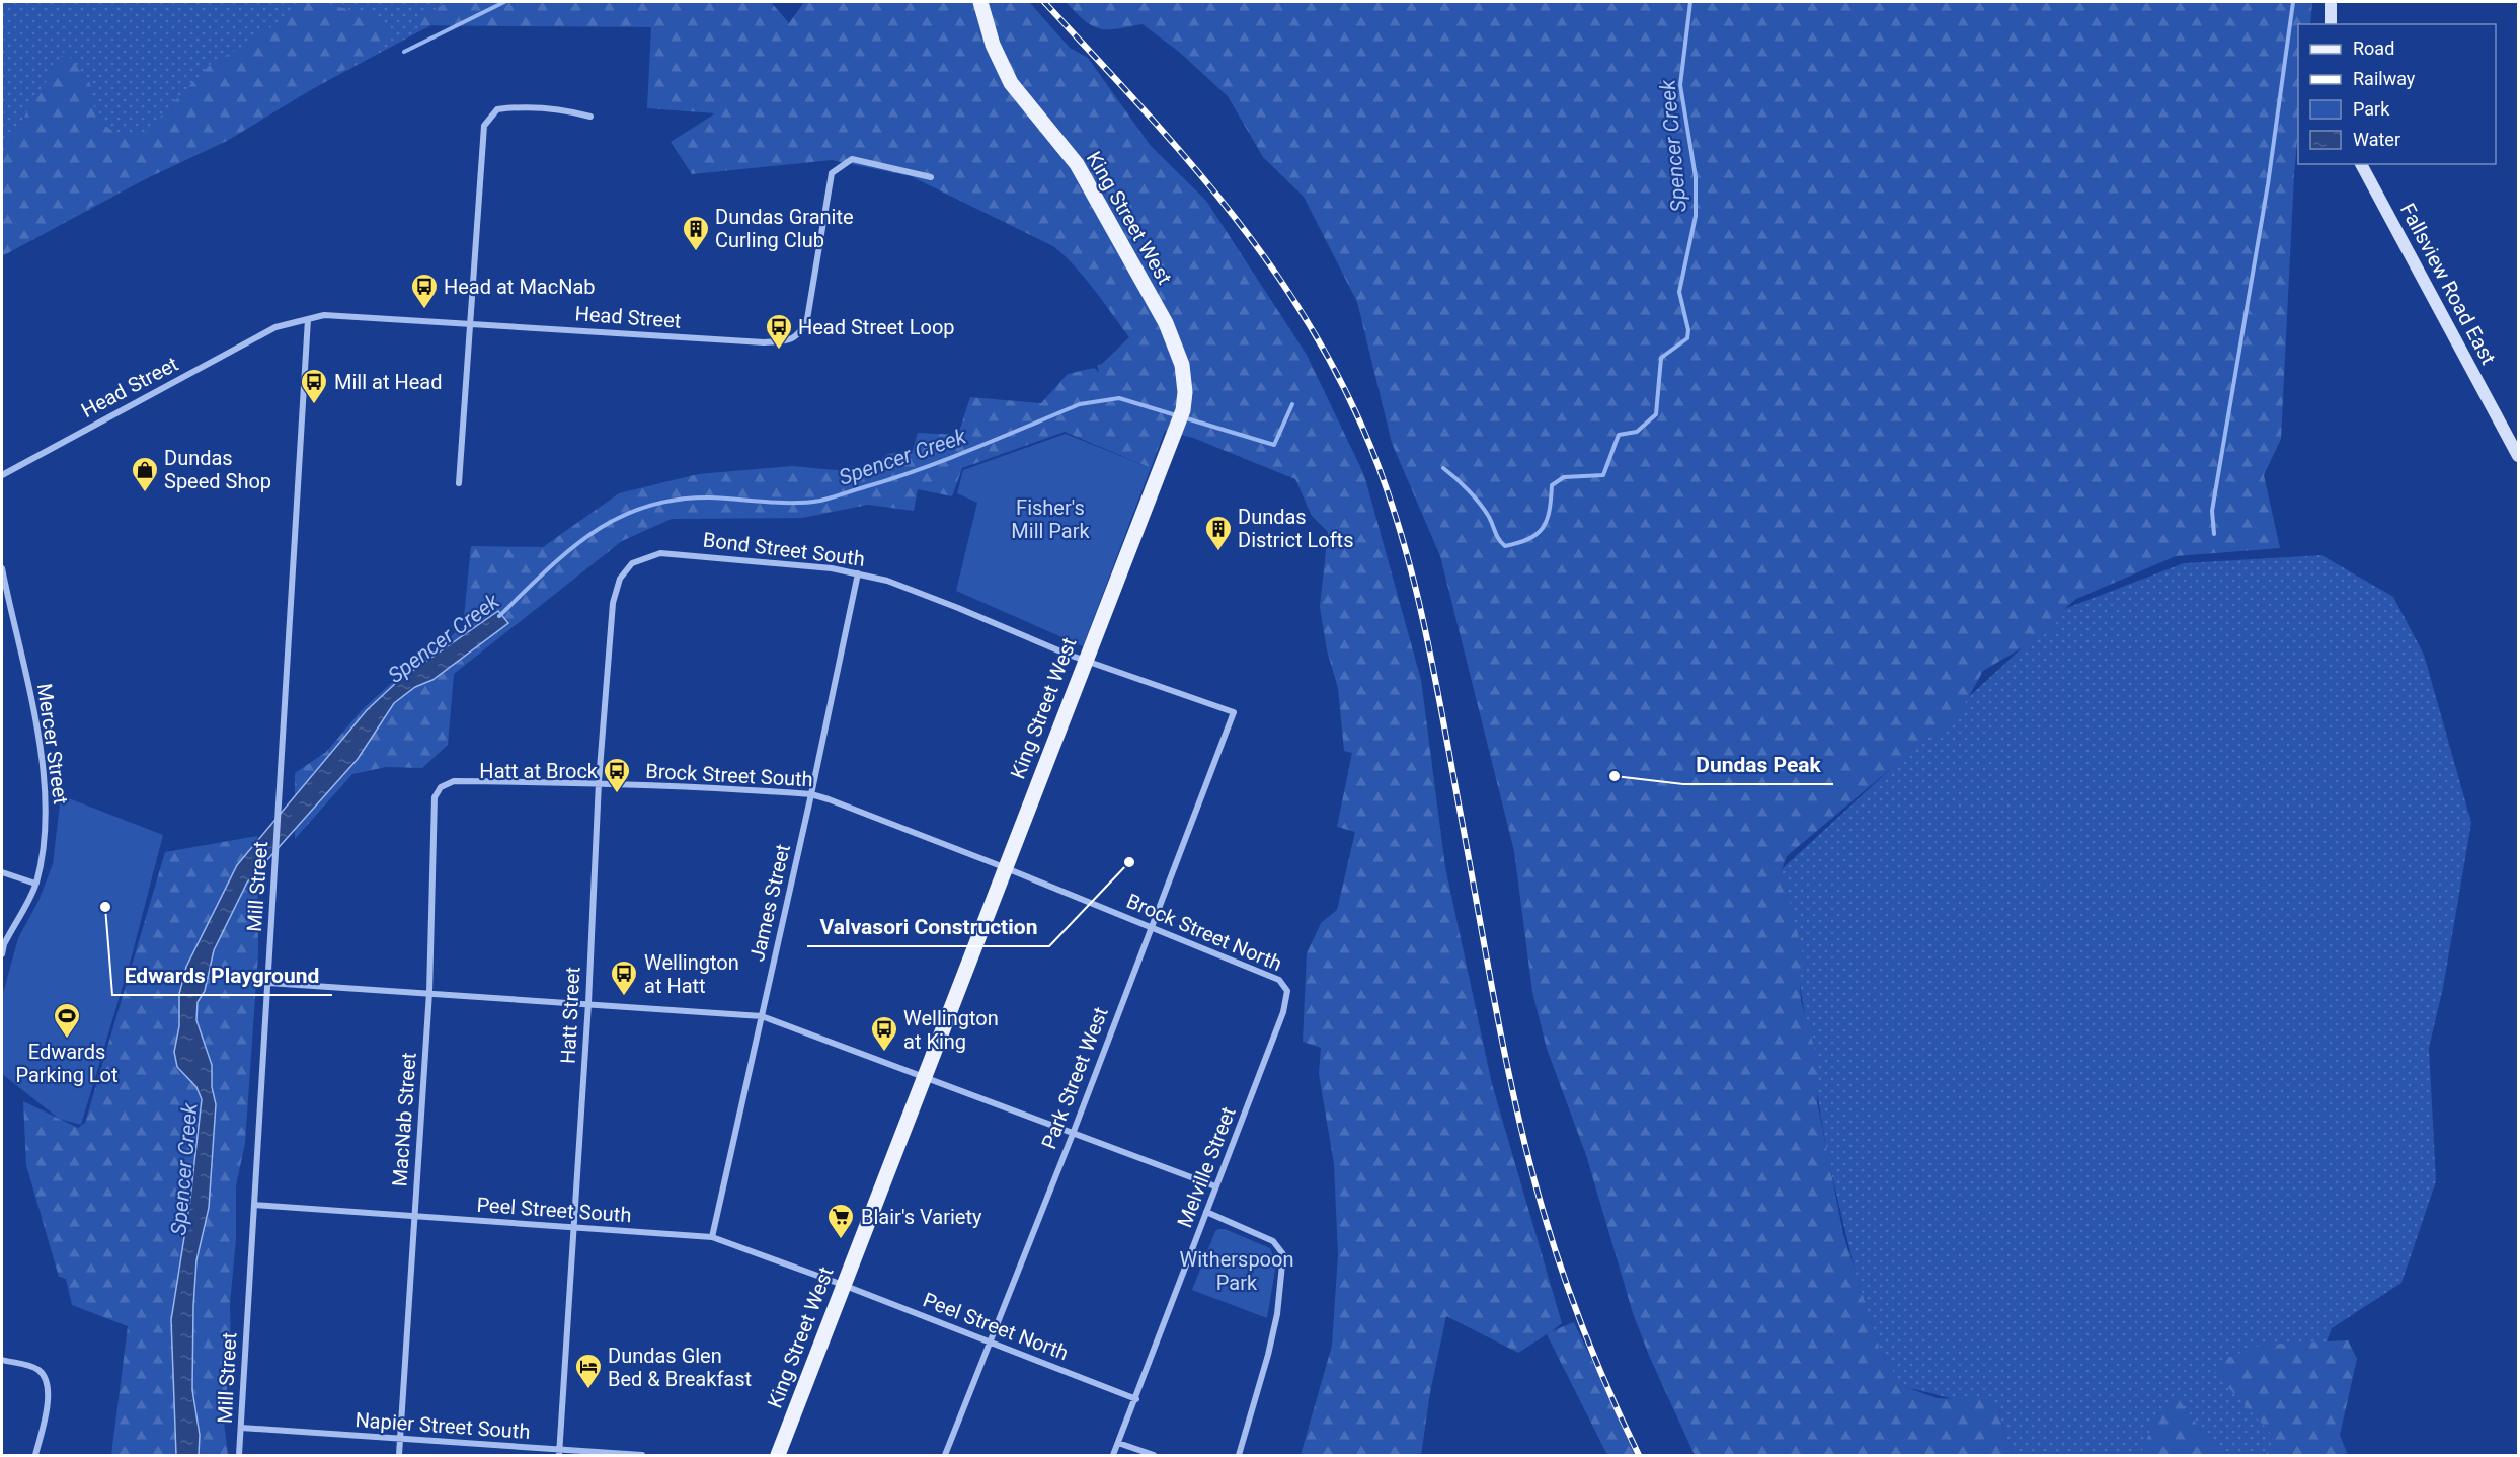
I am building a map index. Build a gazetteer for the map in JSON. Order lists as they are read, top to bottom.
{
  "streets": {
    "main road": ["King Street West"],
    "street": [
      "Fallsview Road East",
      "Head Street",
      "Bond Street South",
      "Mercer Street",
      "Brock Street South",
      "Mill Street",
      "James Street",
      "Brock Street North",
      "Hatt Street",
      "Park Street West",
      "MacNab Street",
      "Melville Street",
      "Peel Street South",
      "Peel Street North",
      "Napier Street South"
    ]
  },
  "crossings": [
    ["King Street West", "Bond Street South"],
    ["King Street West", "Brock Street South"],
    ["King Street West", "Brock Street North"],
    ["King Street West", "Peel Street South"],
    ["King Street West", "Peel Street North"],
    ["Head Street", "Mill Street"],
    ["Bond Street South", "James Street"],
    ["Bond Street South", "Hatt Street"],
    ["Bond Street South", "Park Street West"],
    ["Brock Street South", "James Street"],
    ["Brock Street South", "Brock Street North"],
    ["Brock Street South", "Hatt Street"],
    ["Brock Street South", "MacNab Street"],
    ["Mill Street", "Peel Street South"],
    ["Mill Street", "Napier Street South"],
    ["James Street", "Peel Street South"],
    ["Brock Street North", "Park Street West"],
    ["Brock Street North", "Melville Street"],
    ["Hatt Street", "Peel Street South"],
    ["Hatt Street", "Napier Street South"],
    ["Park Street West", "Peel Street North"],
    ["MacNab Street", "Peel Street South"],
    ["MacNab Street", "Napier Street South"],
    ["Melville Street", "Peel Street North"],
    ["Peel Street South", "Peel Street North"]
  ],
  "water": ["Spencer Creek"],
  "parks": ["Fisher's Mill Park", "Witherspoon Park"],
  "places": {
    "building": ["Dundas Granite Curling Club", "Dundas District Lofts"],
    "bus stop": [
      "Head at MacNab",
      "Head Street Loop",
      "Mill at Head",
      "Hatt at Brock",
      "Wellington at Hatt",
      "Wellington at King"
    ],
    "shop": ["Dundas Speed Shop"],
    "other": ["Dundas Peak", "Valvasori Construction", "Edwards Playground"],
    "sports": ["Edwards Parking Lot"],
    "supermarket": ["Blair's Variety"],
    "hotel": ["Dundas Glen Bed & Breakfast"]
  },
  "legend": [
    "Road",
    "Railway",
    "Park",
    "Water"
  ]
}
